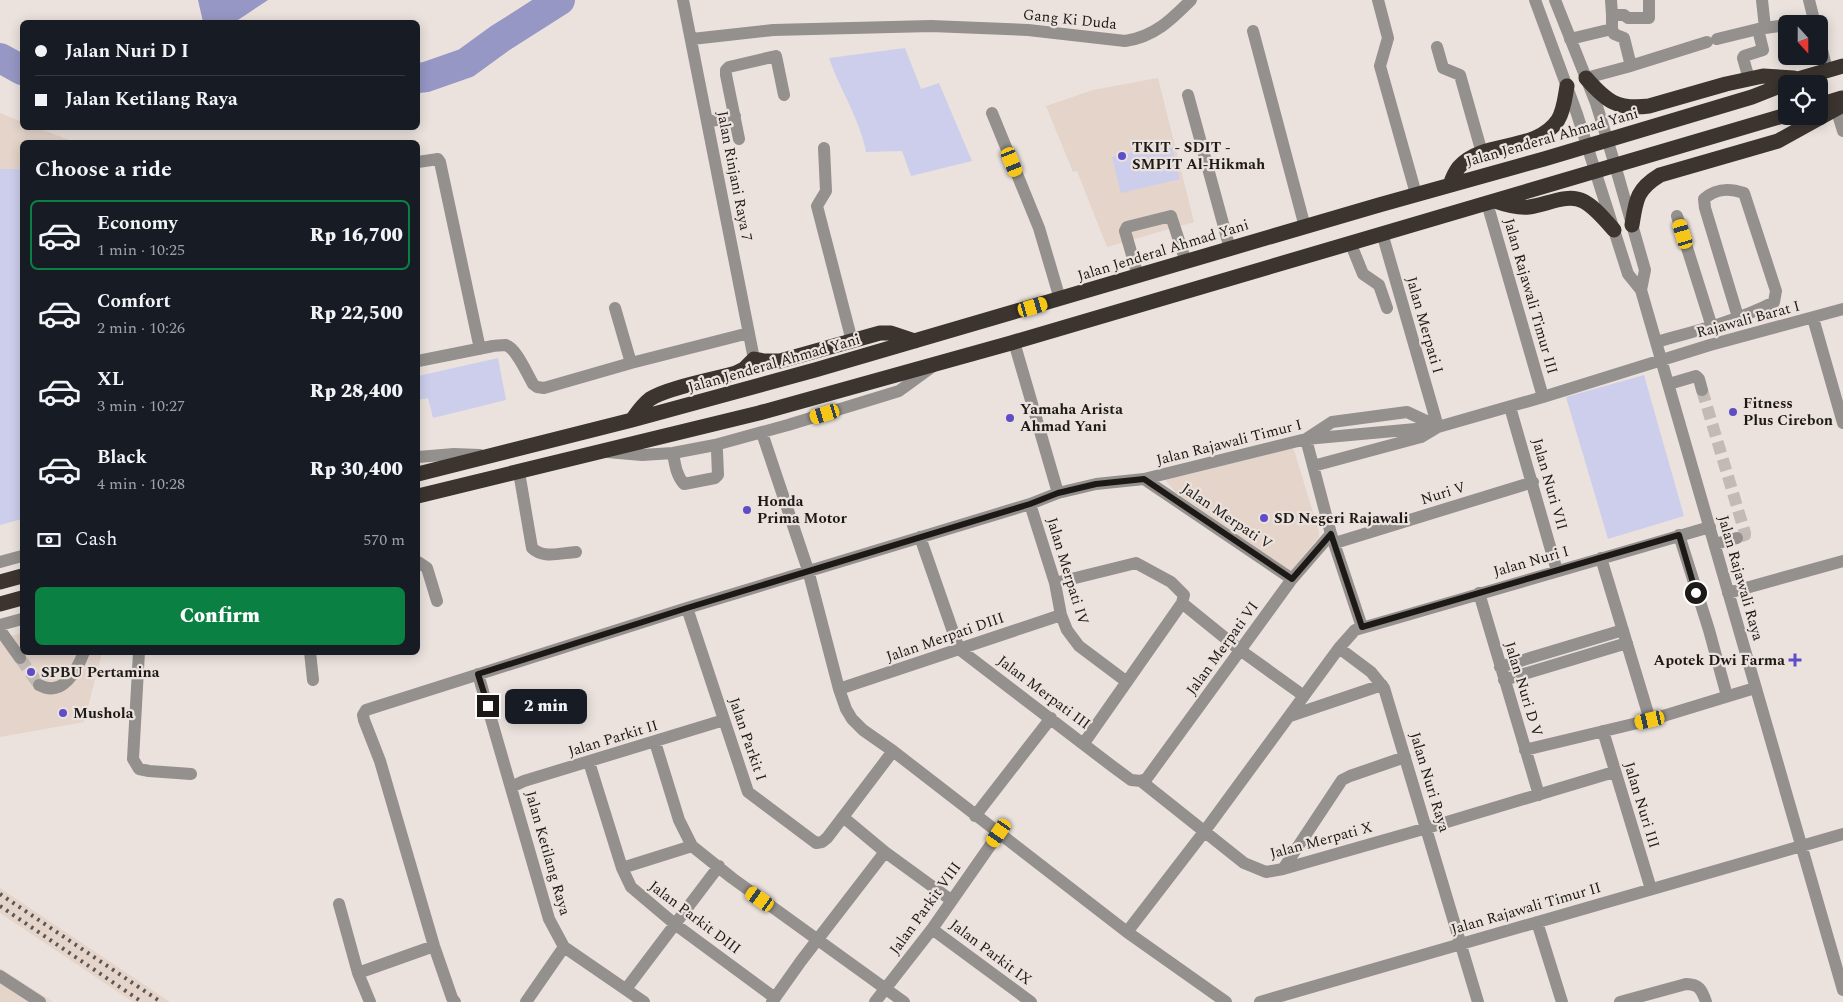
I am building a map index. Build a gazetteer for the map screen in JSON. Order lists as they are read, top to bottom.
{
  "streets": {
    "highway": ["Jalan Jenderal Ahmad Yani"],
    "street": [
      "Gang Ki Duda",
      "Jalan Rinjani Raya 7",
      "Jalan Rajawali Timur III",
      "Rajawali Barat I",
      "Jalan Merpati I",
      "Jalan Rajawali Timur I",
      "Jalan Nuri VII",
      "Nuri V",
      "Jalan Merpati V",
      "Jalan Nuri I",
      "Jalan Merpati IV",
      "Jalan Rajawali Raya",
      "Jalan Merpati DIII",
      "Jalan Merpati VI",
      "Jalan Nuri D V",
      "Jalan Merpati III",
      "Jalan Parkit II",
      "Jalan Parkit I",
      "Jalan Nuri Raya",
      "Jalan Nuri III",
      "Jalan Merpati X",
      "Jalan Ketilang Raya",
      "Jalan Parkit VIII",
      "Jalan Rajawali Timur II",
      "Jalan Parkit DIII",
      "Jalan Parkit IX"
    ]
  },
  "crossings": [
    ["Gang Ki Duda", "Jalan Rinjani Raya 7"],
    ["Jalan Jenderal Ahmad Yani", "Jalan Rajawali Raya"],
    ["Jalan Rajawali Timur III", "Jalan Rajawali Timur I"],
    ["Rajawali Barat I", "Jalan Rajawali Timur I"],
    ["Rajawali Barat I", "Jalan Rajawali Raya"],
    ["Jalan Merpati I", "Jalan Rajawali Timur I"],
    ["Jalan Rajawali Timur I", "Jalan Nuri VII"],
    ["Jalan Rajawali Timur I", "Jalan Merpati V"],
    ["Jalan Rajawali Timur I", "Jalan Merpati IV"],
    ["Jalan Rajawali Timur I", "Jalan Rajawali Raya"],
    ["Jalan Rajawali Timur I", "Jalan Parkit I"],
    ["Jalan Rajawali Timur I", "Jalan Ketilang Raya"],
    ["Jalan Nuri VII", "Nuri V"],
    ["Jalan Nuri VII", "Jalan Nuri I"],
    ["Nuri V", "Jalan Merpati VI"],
    ["Jalan Merpati V", "Jalan Merpati VI"],
    ["Jalan Nuri I", "Jalan Rajawali Raya"],
    ["Jalan Nuri I", "Jalan Nuri D V"],
    ["Jalan Merpati IV", "Jalan Merpati DIII"],
    ["Jalan Rajawali Raya", "Jalan Rajawali Timur II"],
    ["Jalan Merpati DIII", "Jalan Merpati III"],
    ["Jalan Merpati VI", "Jalan Merpati III"],
    ["Jalan Nuri D V", "Jalan Merpati X"],
    ["Jalan Merpati III", "Jalan Merpati X"],
    ["Jalan Parkit II", "Jalan Parkit I"],
    ["Jalan Parkit II", "Jalan Ketilang Raya"],
    ["Jalan Parkit II", "Jalan Parkit DIII"],
    ["Jalan Nuri Raya", "Jalan Merpati X"],
    ["Jalan Nuri Raya", "Jalan Rajawali Timur II"],
    ["Jalan Nuri III", "Jalan Merpati X"],
    ["Jalan Nuri III", "Jalan Rajawali Timur II"],
    ["Jalan Parkit VIII", "Jalan Parkit IX"]
  ],
  "places": {
    "other": [
      "TKIT - SDIT - SMPIT Al-Hikmah",
      "Fitness Plus Cirebon",
      "Yamaha Arista Ahmad Yani",
      "Honda Prima Motor",
      "SD Negeri Rajawali",
      "SPBU Pertamina",
      "Mushola"
    ],
    "health": ["Apotek Dwi Farma"]
  },
  "north": "bottom",
  "page": {
    "banner": ["Jalan Nuri D I", "Jalan Ketilang Raya"],
    "heading": "Choose a ride",
    "list": [
      {
        "name": "Economy",
        "note": "1 min · 10:25",
        "value": "Rp 16,700"
      },
      {
        "name": "Comfort",
        "note": "2 min · 10:26",
        "value": "Rp 22,500"
      },
      {
        "name": "XL",
        "note": "3 min · 10:27",
        "value": "Rp 28,400"
      },
      {
        "name": "Black",
        "note": "4 min · 10:28",
        "value": "Rp 30,400"
      }
    ],
    "pay": ["Cash", "570 m"],
    "buttons": "Confirm",
    "bubble": "2 min"
  }
}
